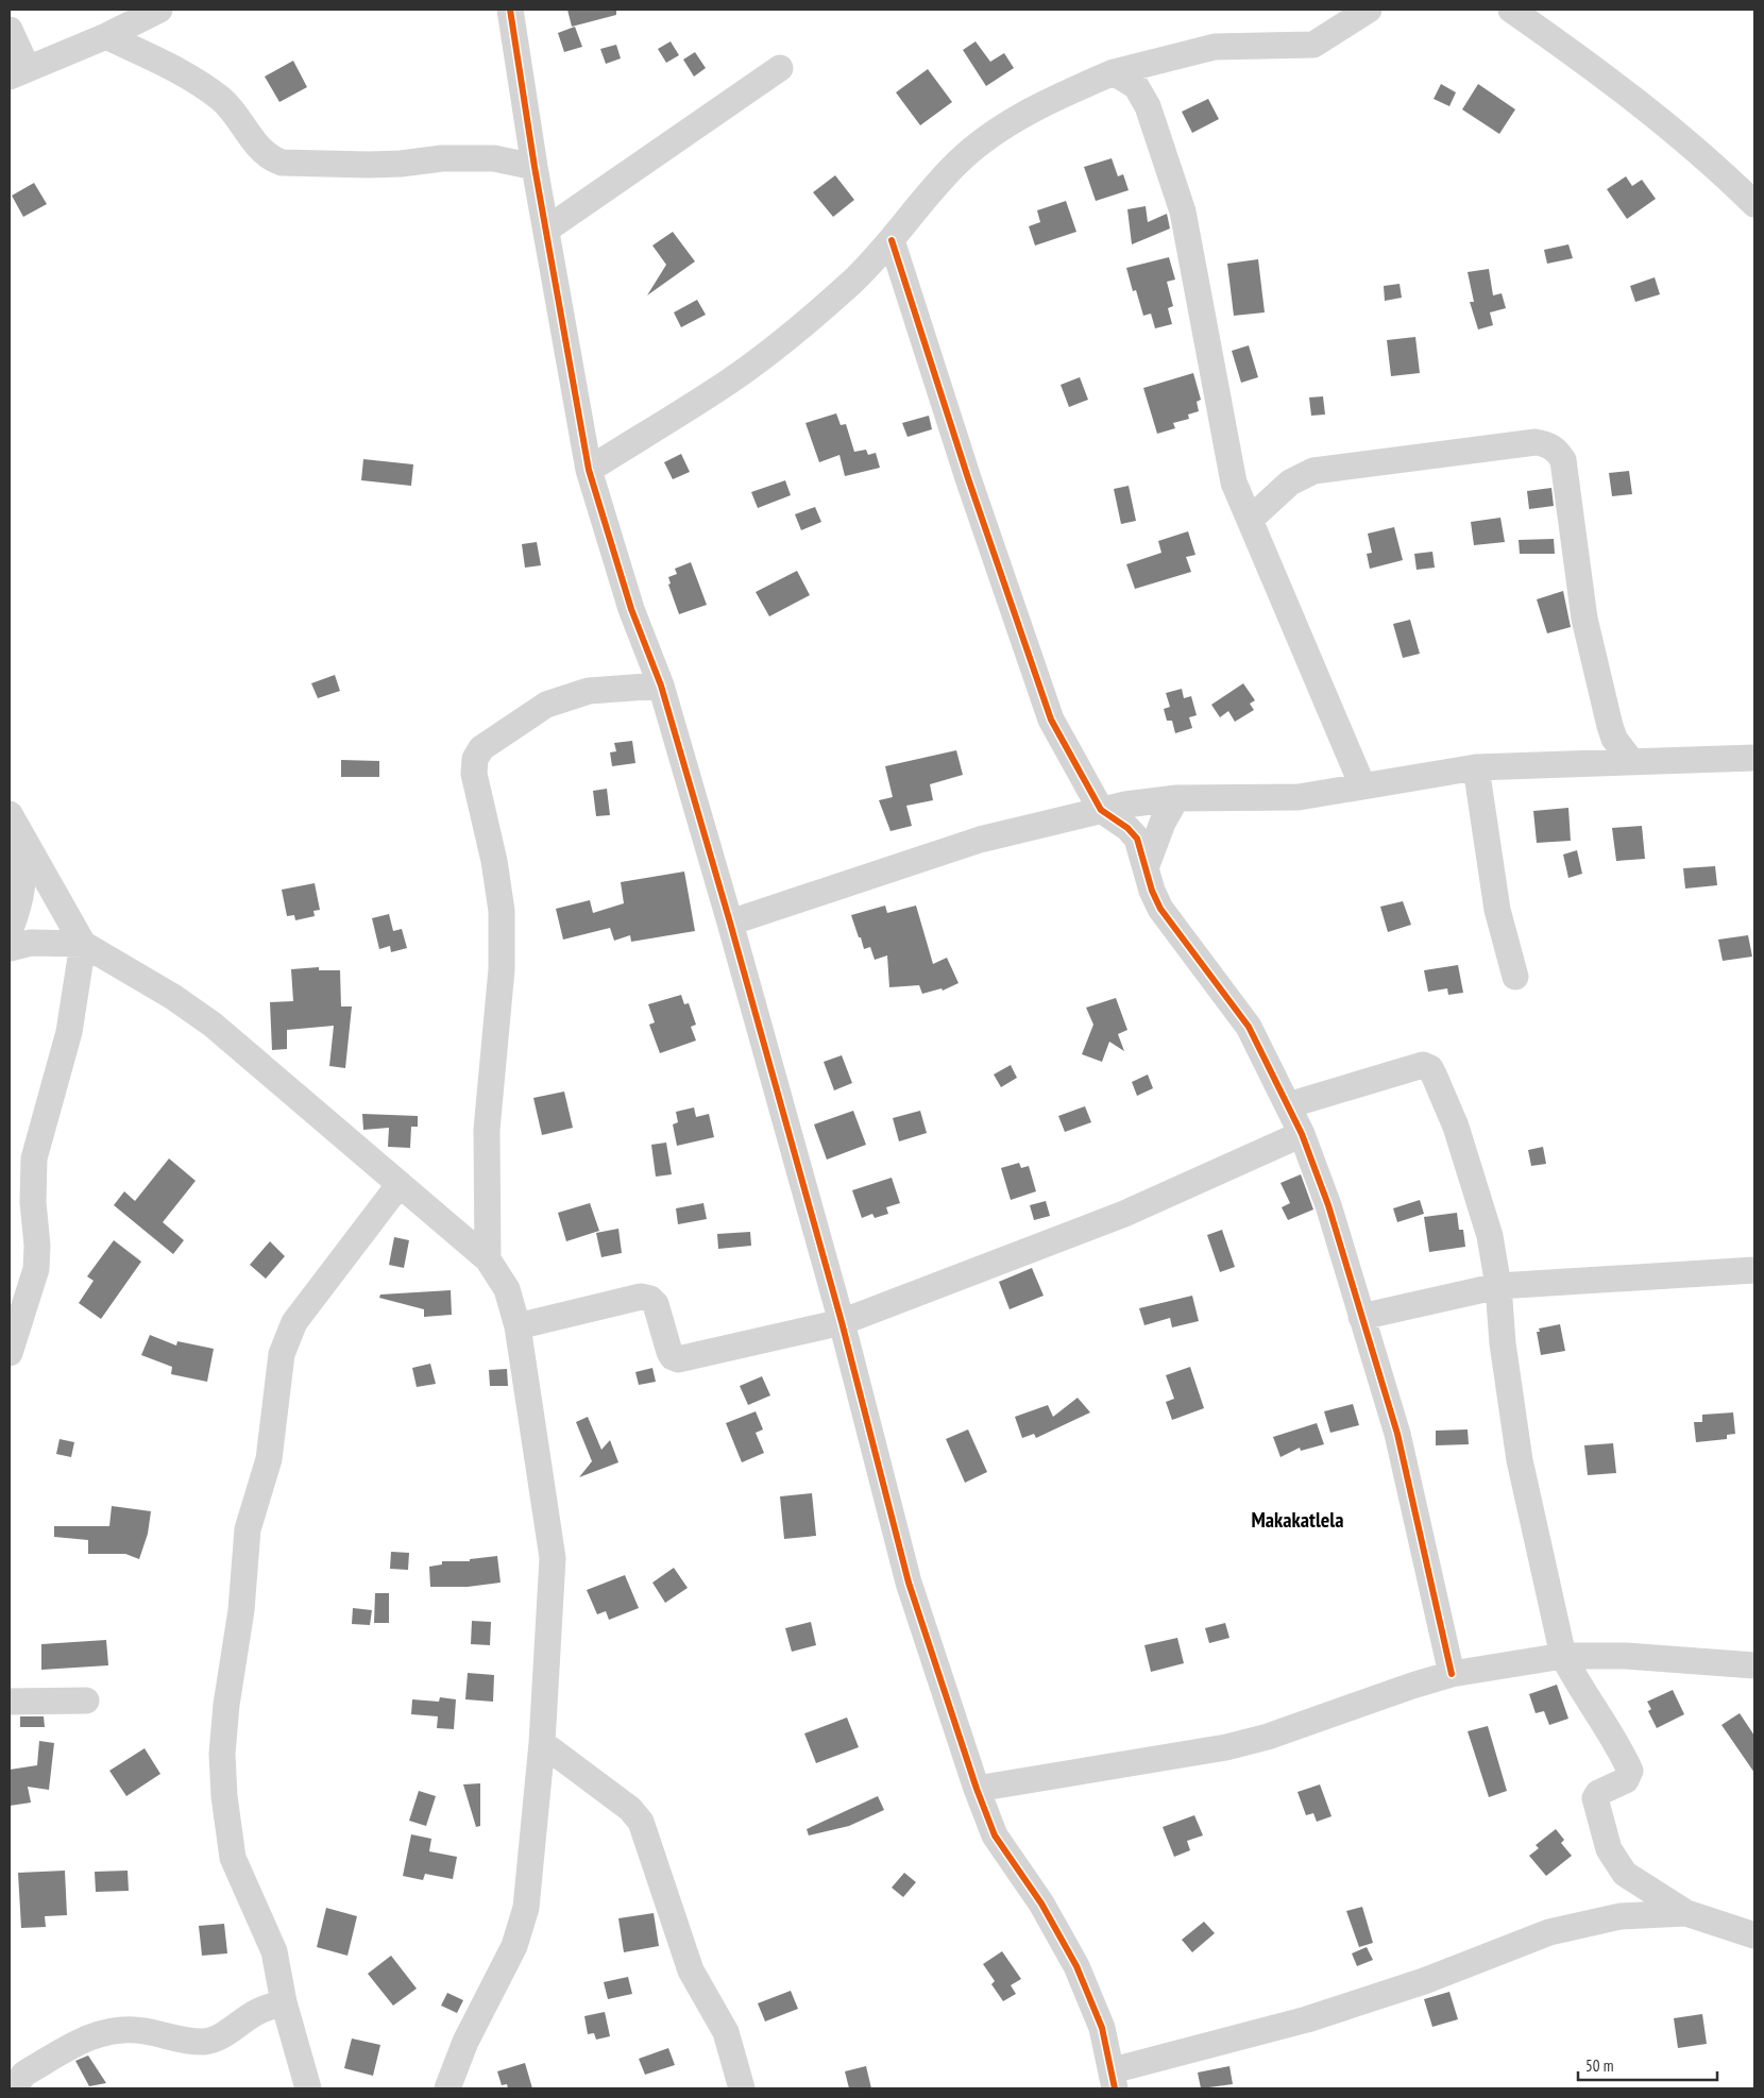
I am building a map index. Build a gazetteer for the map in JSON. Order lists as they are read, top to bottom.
{
  "districts": ["Makakatlela"],
  "scale_bar": "50 m"
}
